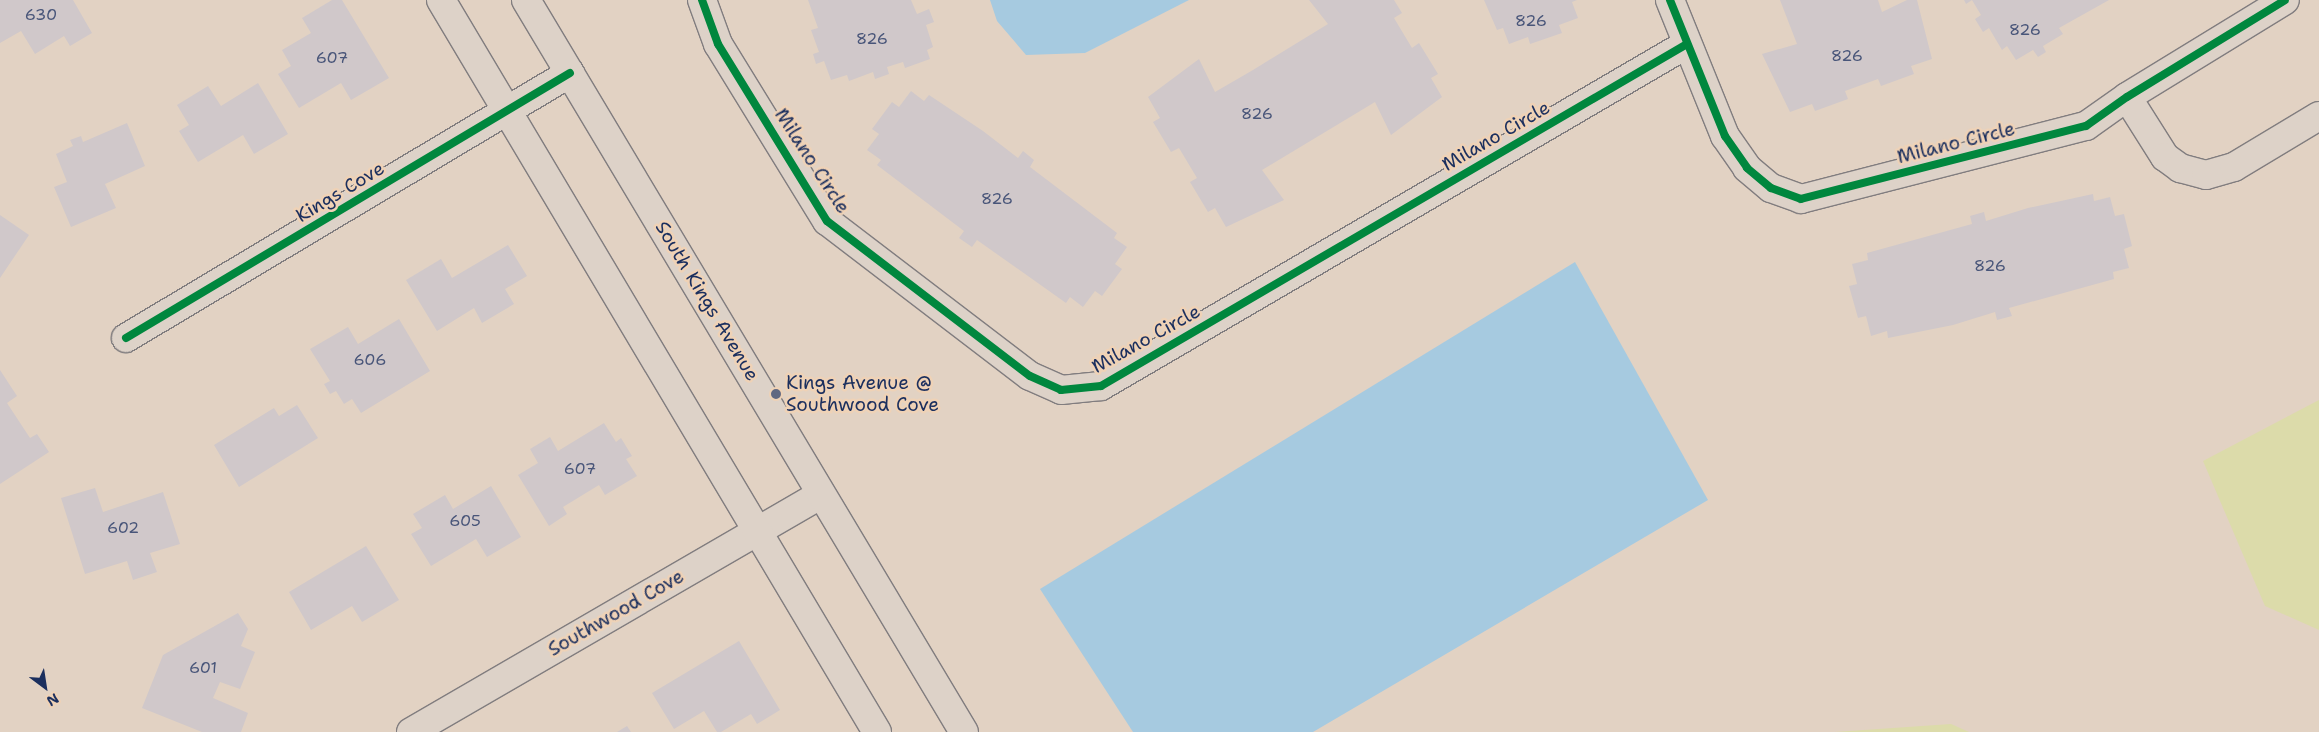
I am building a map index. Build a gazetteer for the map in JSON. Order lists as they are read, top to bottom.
{
  "streets": {
    "street": [
      "Milano Circle",
      "Kings Cove",
      "South Kings Avenue",
      "Southwood Cove"
    ]
  },
  "crossings": [
    ["Kings Cove", "South Kings Avenue"],
    ["South Kings Avenue", "Southwood Cove"]
  ],
  "places": ["Kings Avenue @ Southwood Cove"],
  "house_numbers": [
    "630",
    "826",
    "826",
    "826",
    "826",
    "607",
    "826",
    "826",
    "826",
    "606",
    "607",
    "605",
    "602",
    "601"
  ],
  "north": "bottom right"
}
